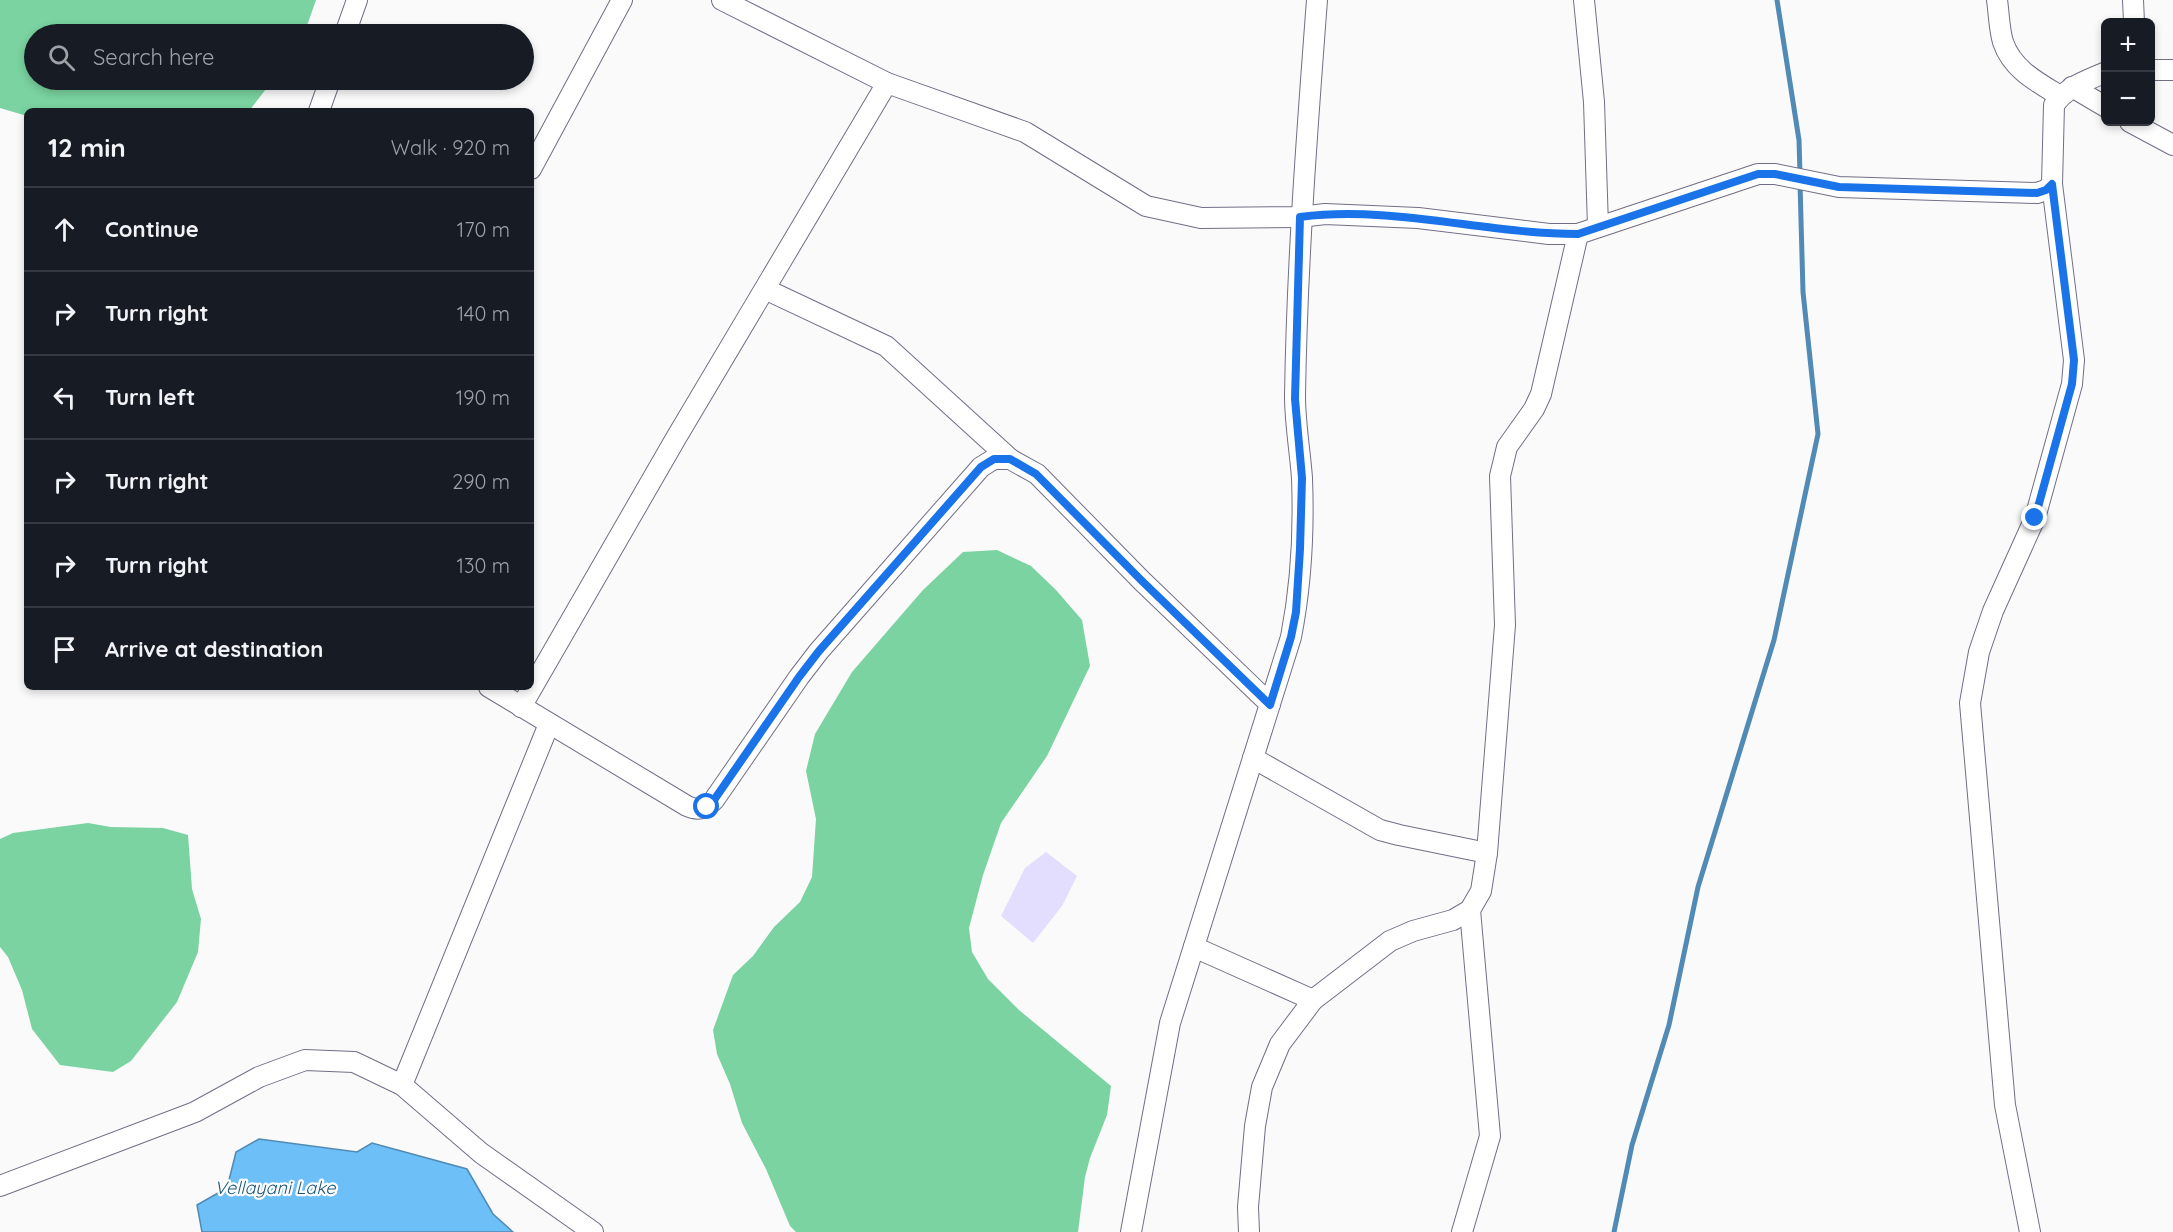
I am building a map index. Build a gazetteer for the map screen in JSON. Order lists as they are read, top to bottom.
{
  "water": ["Vellayani Lake"],
  "page": {
    "map_buttons": ["+", "−"],
    "search": "Search here",
    "heading": ["12 min", "Walk · 920 m"],
    "list": [
      ["Continue", "170 m"],
      ["Turn right", "140 m"],
      ["Turn left", "190 m"],
      ["Turn right", "290 m"],
      ["Turn right", "130 m"],
      "Arrive at destination"
    ]
  }
}
